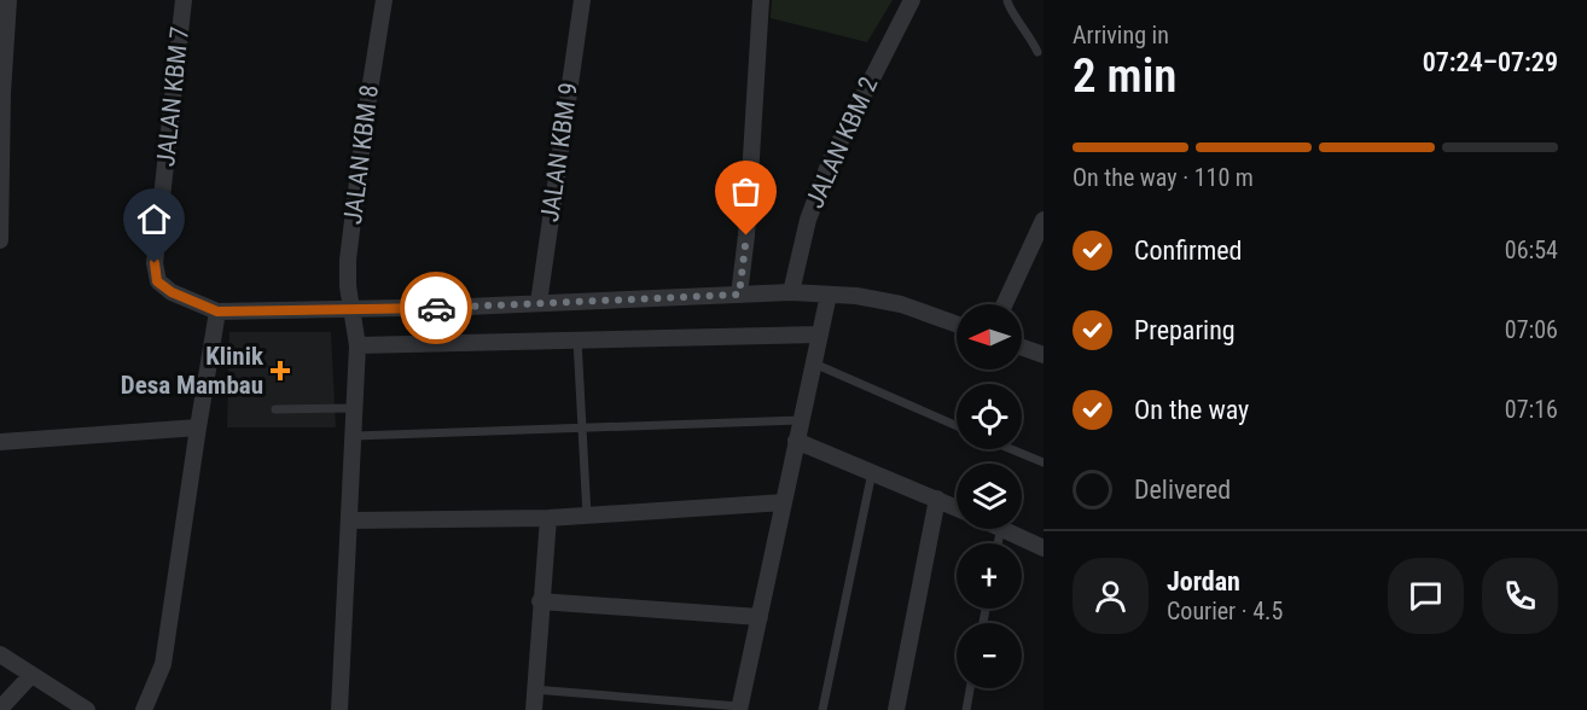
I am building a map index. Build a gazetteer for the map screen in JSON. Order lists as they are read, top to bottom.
{
  "streets": {
    "street": [
      "JALAN KBM 7",
      "JALAN KBM 2",
      "JALAN KBM 9",
      "JALAN KBM 8"
    ]
  },
  "crossings": [
    ["JALAN KBM 7", "JALAN KBM 2"],
    ["JALAN KBM 7", "JALAN KBM 9"],
    ["JALAN KBM 7", "JALAN KBM 8"]
  ],
  "places": {
    "health": ["Klinik Desa Mambau"]
  },
  "north": "left",
  "page": {
    "heading": ["2 min", "Arriving in", "07:24–07:29"],
    "panel": ["Jordan", "Courier · 4.5"],
    "bar": "On the way · 110 m",
    "list": [
      ["Confirmed", "06:54"],
      ["Preparing", "07:06"],
      ["On the way", "07:16"],
      "Delivered"
    ],
    "map_buttons": ["+", "−"]
  }
}
